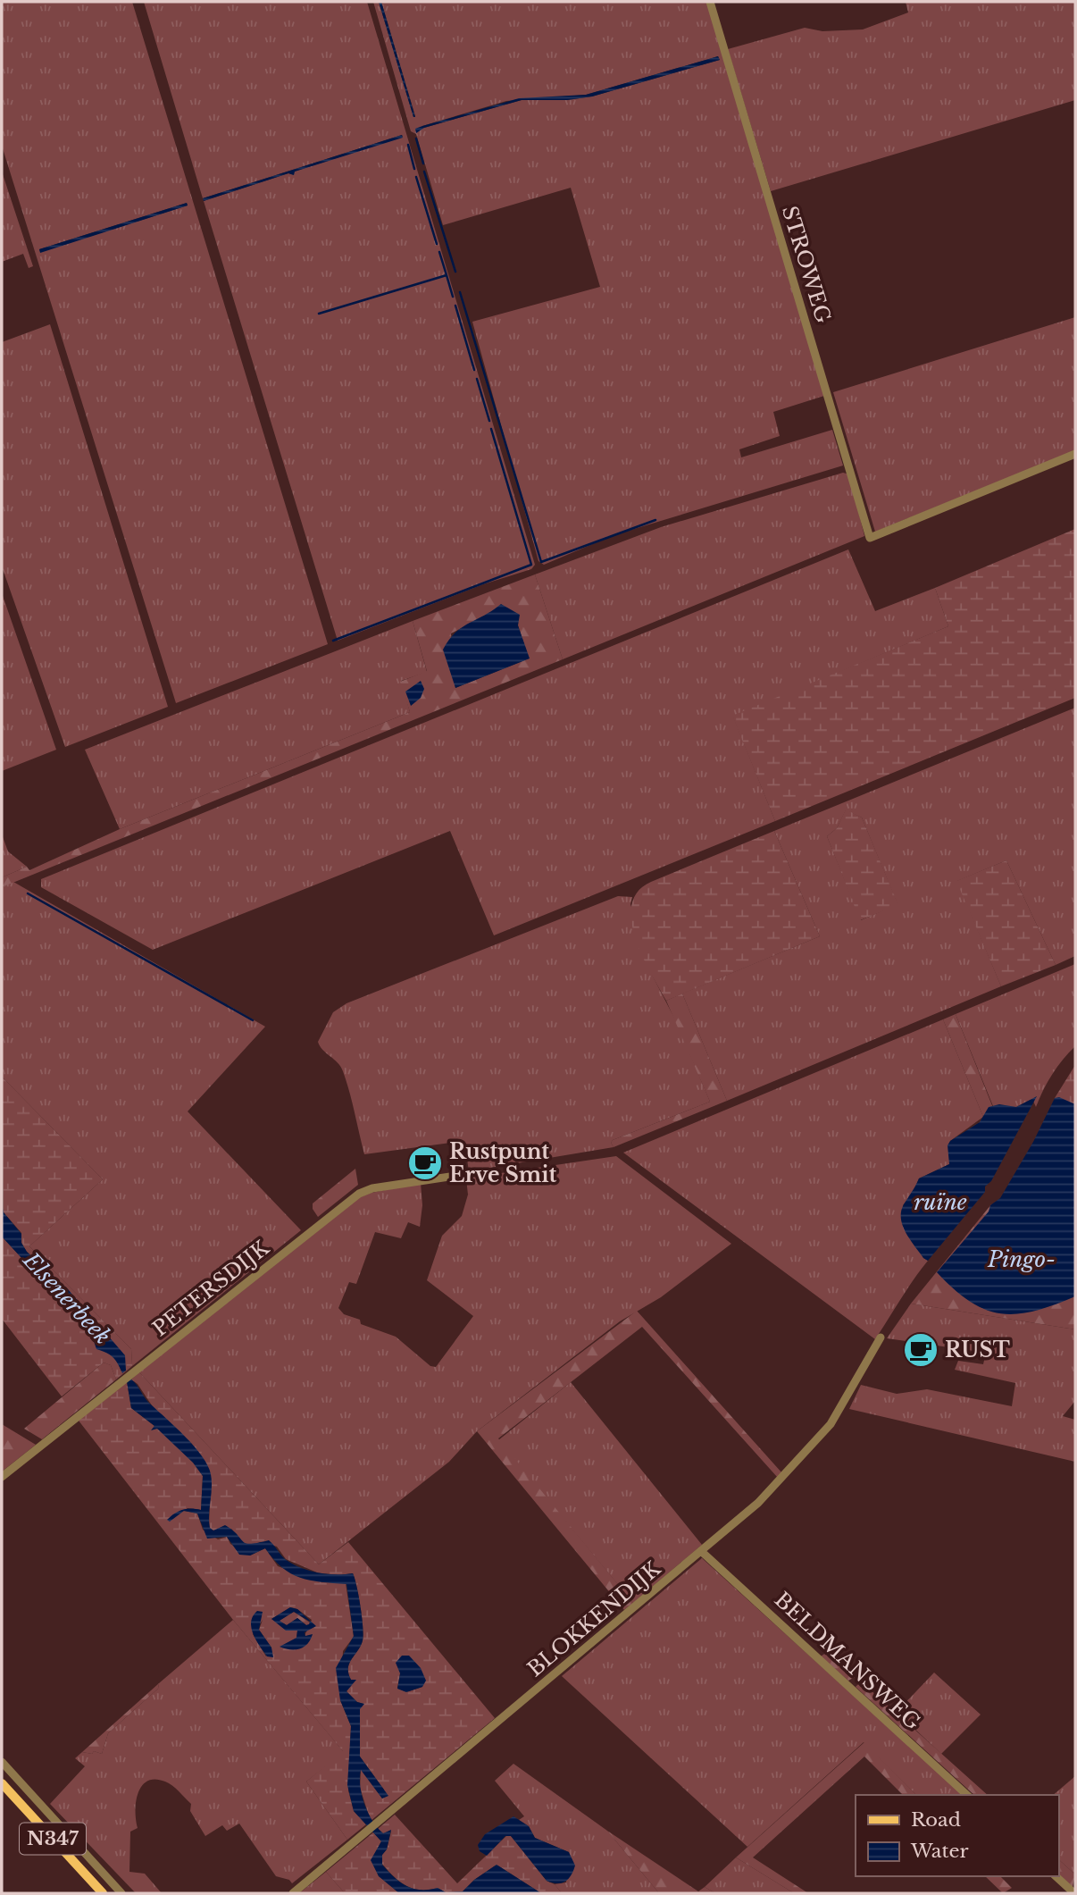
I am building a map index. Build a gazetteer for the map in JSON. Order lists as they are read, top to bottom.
{
  "streets": {
    "main road": ["N347"],
    "street": [
      "STROWEG",
      "PETERSDIJK",
      "BLOKKENDIJK",
      "BELDMANSWEG"
    ]
  },
  "crossings": [
    ["BLOKKENDIJK", "BELDMANSWEG"]
  ],
  "water": ["ruïne", "Pingo-", "Elsenerbeek"],
  "places": {
    "cafe": ["Rustpunt Erve Smit", "RUST"]
  },
  "legend": ["Road", "Water"]
}
